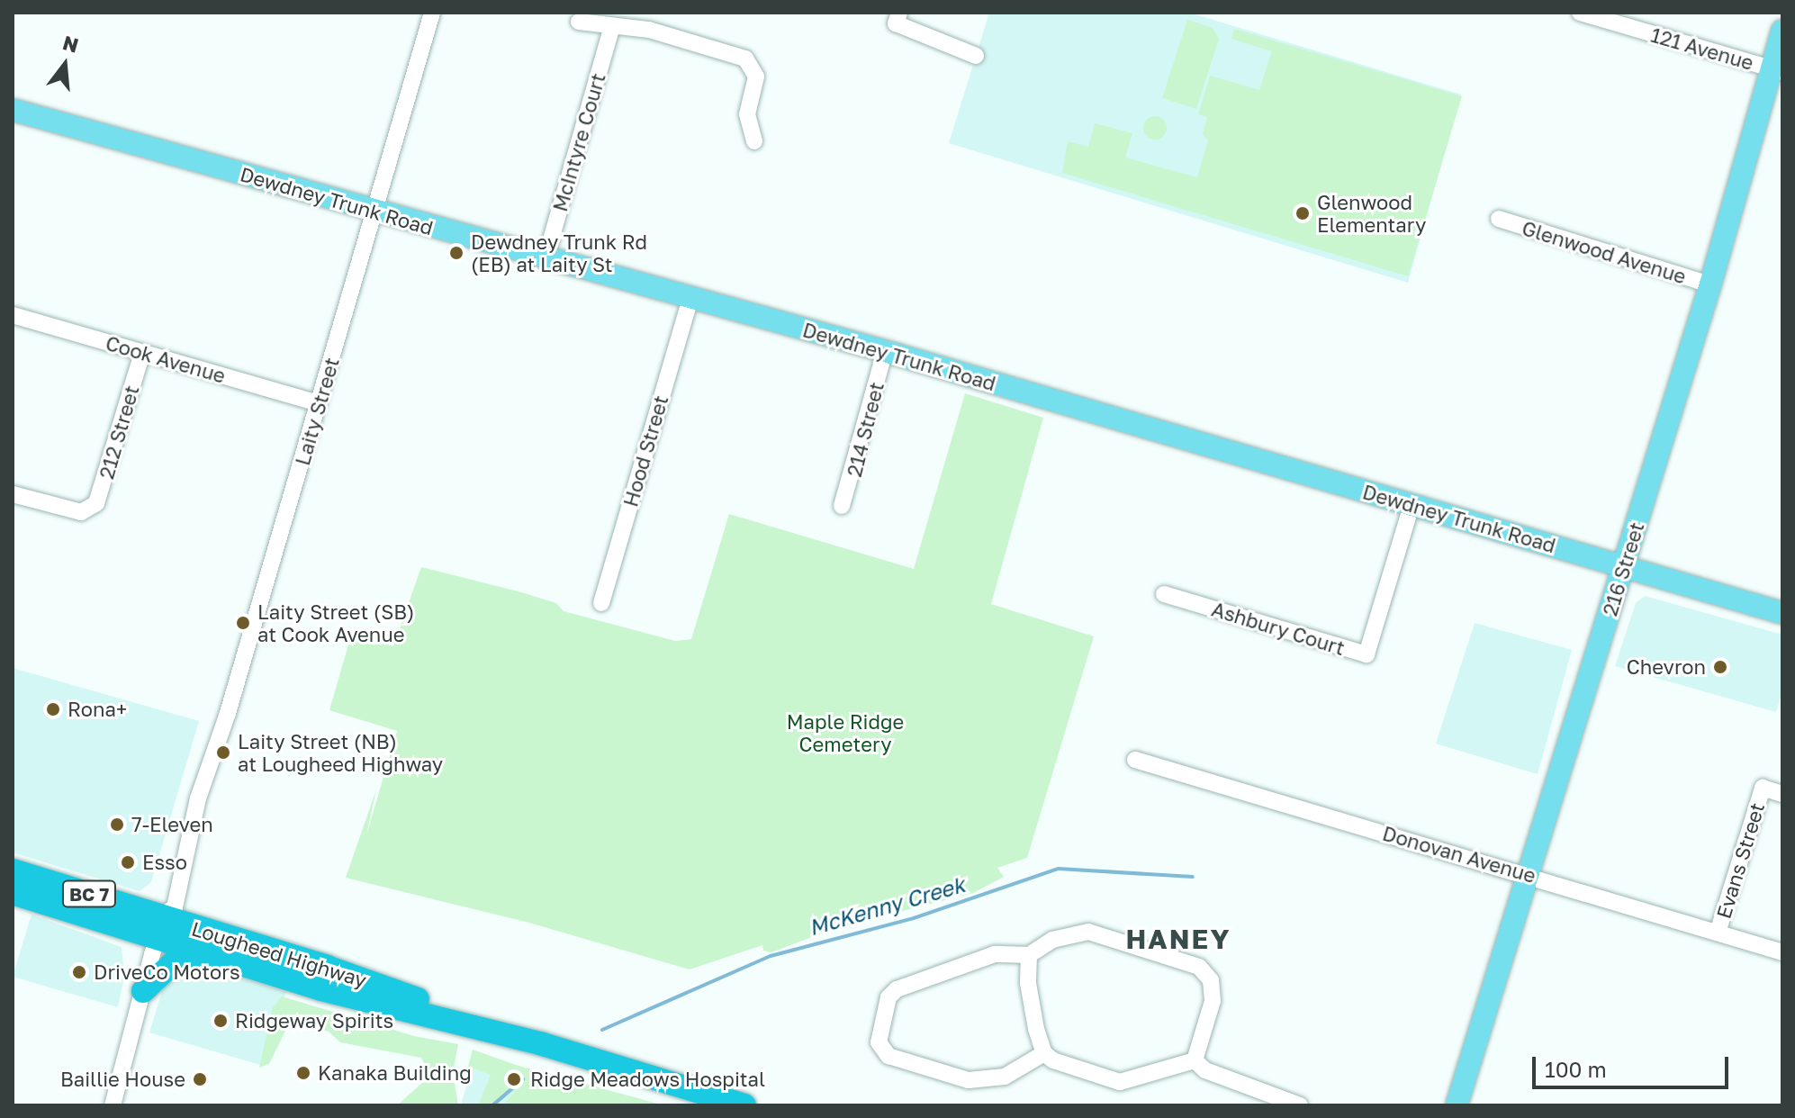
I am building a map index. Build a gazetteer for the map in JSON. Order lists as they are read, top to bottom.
{
  "streets": {
    "highway": ["BC 7", "Lougheed Highway"],
    "main road": ["Dewdney Trunk Road", "216 Street"],
    "street": [
      "121 Avenue",
      "McIntyre Court",
      "Glenwood Avenue",
      "Cook Avenue",
      "Laity Street",
      "214 Street",
      "212 Street",
      "Hood Street",
      "Ashbury Court",
      "Donovan Avenue",
      "Evans Street"
    ]
  },
  "crossings": [
    ["121 Avenue", "216 Street"],
    ["McIntyre Court", "Dewdney Trunk Road"],
    ["Dewdney Trunk Road", "Laity Street"],
    ["Dewdney Trunk Road", "214 Street"],
    ["Dewdney Trunk Road", "Hood Street"],
    ["Dewdney Trunk Road", "216 Street"],
    ["Dewdney Trunk Road", "Ashbury Court"],
    ["Glenwood Avenue", "216 Street"],
    ["Cook Avenue", "Laity Street"],
    ["Cook Avenue", "212 Street"],
    ["Laity Street", "Lougheed Highway"],
    ["216 Street", "Donovan Avenue"],
    ["Donovan Avenue", "Evans Street"]
  ],
  "districts": ["HANEY"],
  "water": ["McKenny Creek"],
  "parks": ["Maple Ridge Cemetery"],
  "places": [
    "Glenwood Elementary",
    "Dewdney Trunk Rd (EB) at Laity St",
    "Laity Street (SB) at Cook Avenue",
    "Chevron",
    "Rona+",
    "Laity Street (NB) at Lougheed Highway",
    "7-Eleven",
    "Esso",
    "DriveCo Motors",
    "Ridgeway Spirits",
    "Kanaka Building",
    "Baillie House",
    "Ridge Meadows Hospital"
  ],
  "scale_bar": "100 m",
  "north": "top"
}
